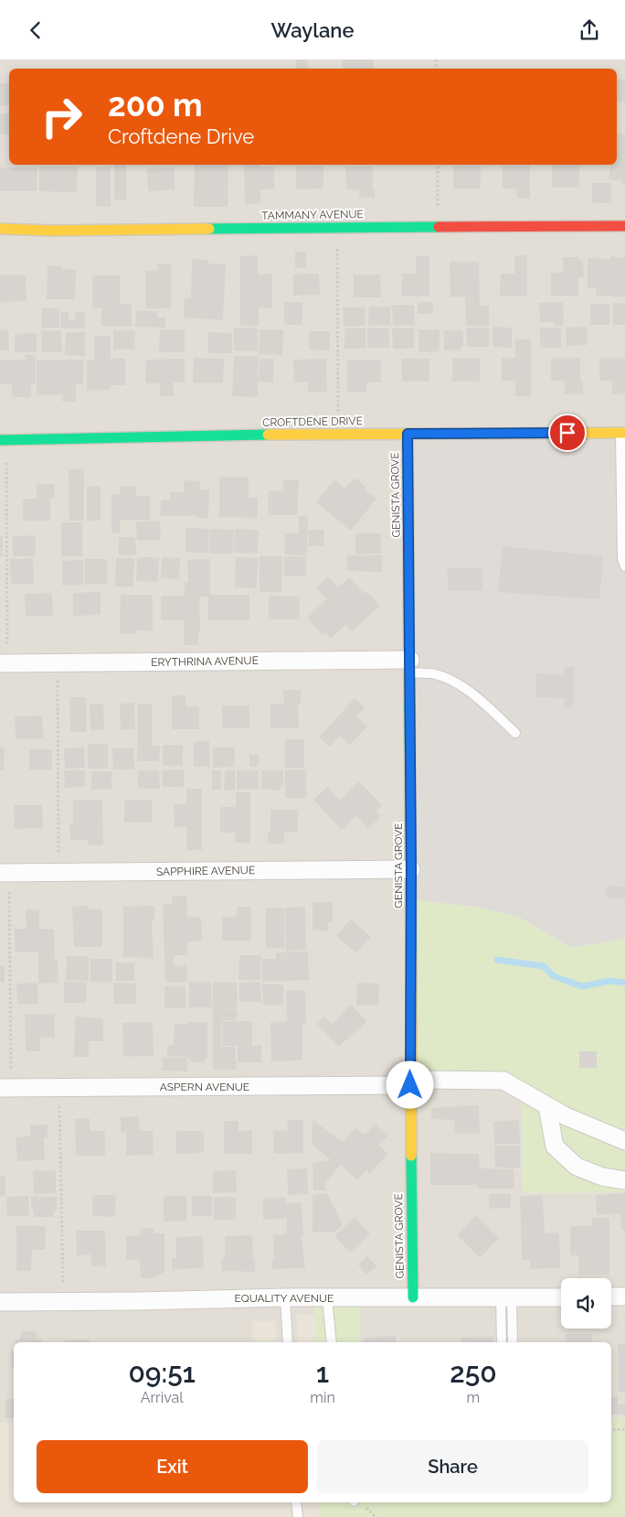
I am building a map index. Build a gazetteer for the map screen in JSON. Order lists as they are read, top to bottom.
{
  "streets": {
    "street": [
      "TAMMANY AVENUE",
      "CROFTDENE DRIVE",
      "GENISTA GROVE",
      "ERYTHRINA AVENUE",
      "SAPPHIRE AVENUE",
      "ASPERN AVENUE",
      "EQUALITY AVENUE"
    ]
  },
  "crossings": [
    ["CROFTDENE DRIVE", "GENISTA GROVE"],
    ["GENISTA GROVE", "ERYTHRINA AVENUE"],
    ["GENISTA GROVE", "SAPPHIRE AVENUE"],
    ["GENISTA GROVE", "ASPERN AVENUE"],
    ["GENISTA GROVE", "EQUALITY AVENUE"]
  ],
  "page": {
    "header": "Waylane",
    "turn": ["200 m", "Croftdene Drive"],
    "eta": [
      "09:51",
      "Arrival",
      "1",
      "min",
      "250",
      "m"
    ],
    "buttons": ["Exit", "Share"]
  }
}
